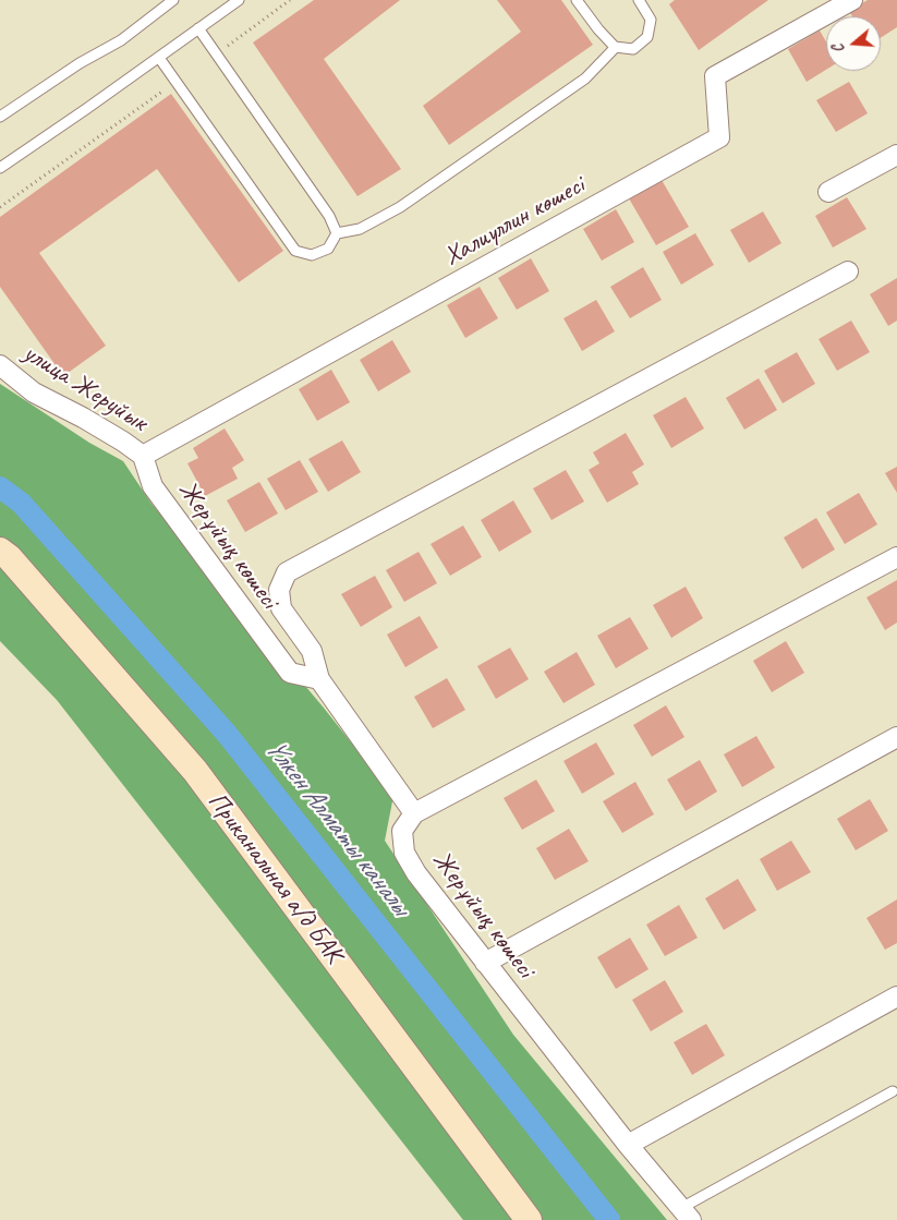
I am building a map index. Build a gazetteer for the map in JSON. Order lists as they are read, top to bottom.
{
  "streets": {
    "street": [
      "Халиуллин көшесі",
      "улица Жеруйык",
      "Жерұйық көшесі",
      "Приканальная а/д БАК"
    ]
  },
  "crossings": [
    ["Халиуллин көшесі", "улица Жеруйык"],
    ["Халиуллин көшесі", "Жерұйық көшесі"],
    ["улица Жеруйык", "Жерұйық көшесі"]
  ],
  "water": ["Үлкен Алматы каналы"],
  "north": "left"
}
